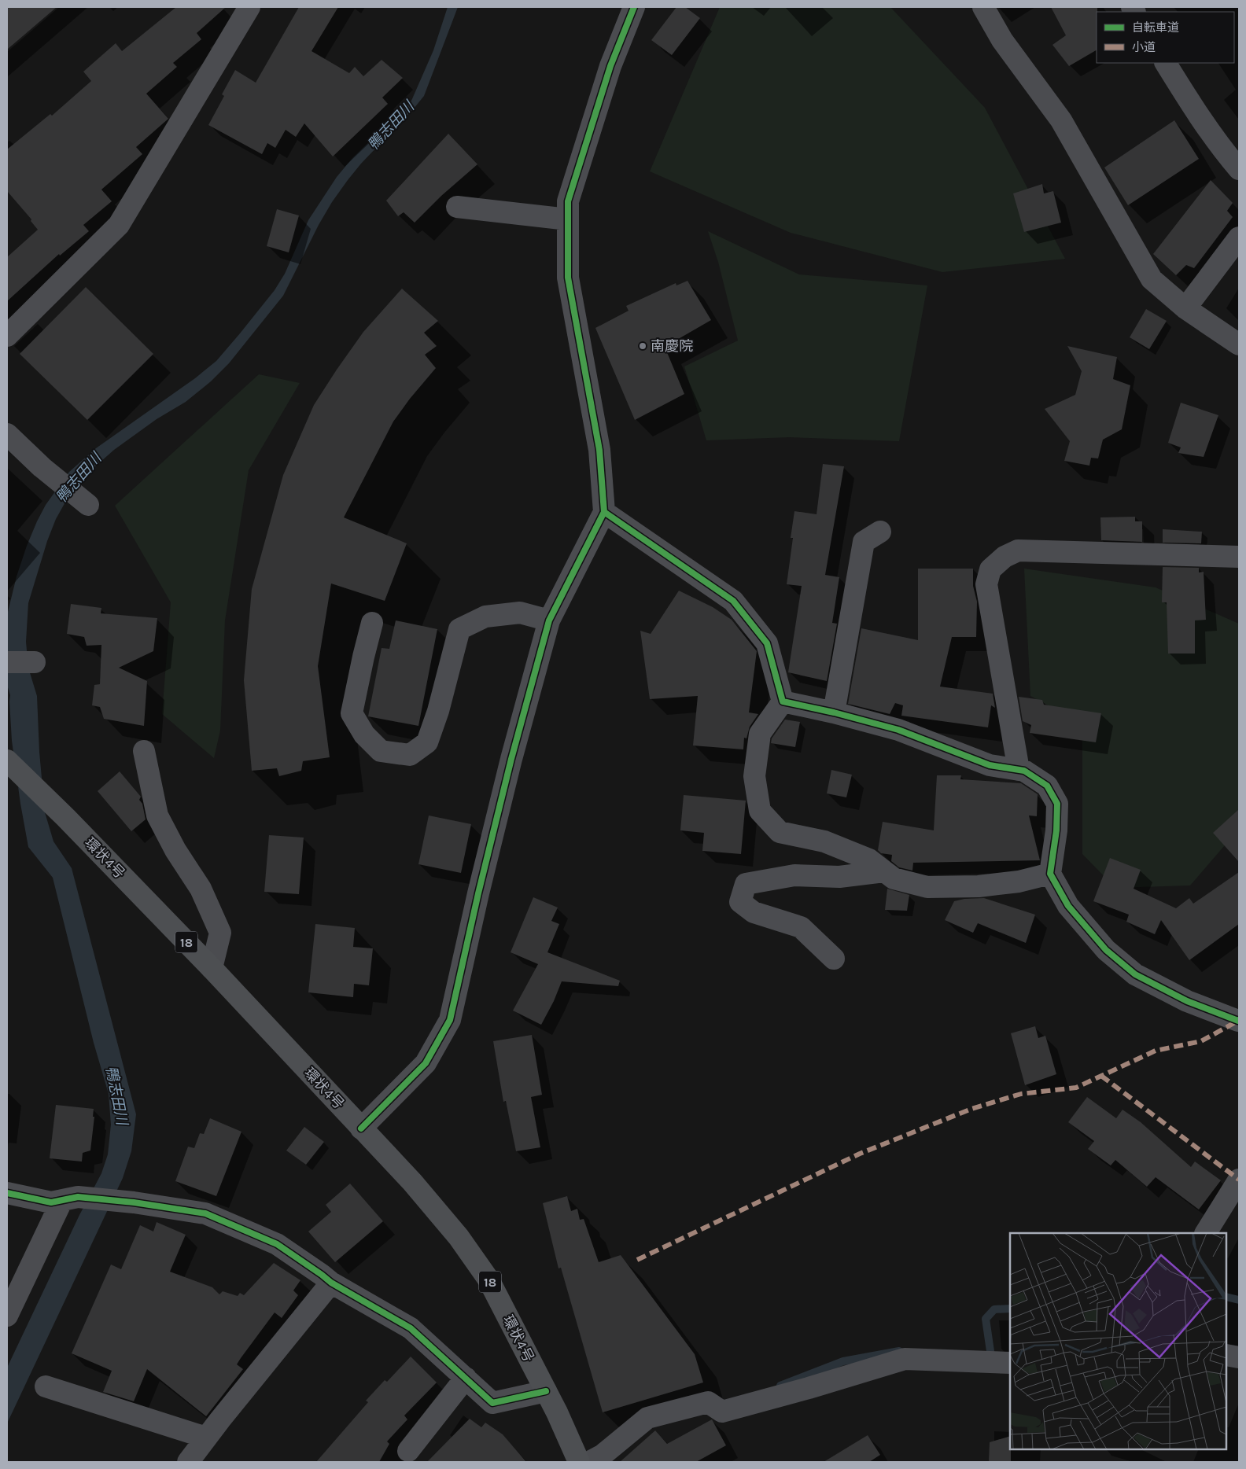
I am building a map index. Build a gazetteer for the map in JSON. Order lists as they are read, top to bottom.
{
  "streets": {
    "main road": ["環状4号", "18"]
  },
  "water": ["鴨志田川"],
  "places": ["南慶院"],
  "legend": ["自転車道", "小道"]
}
